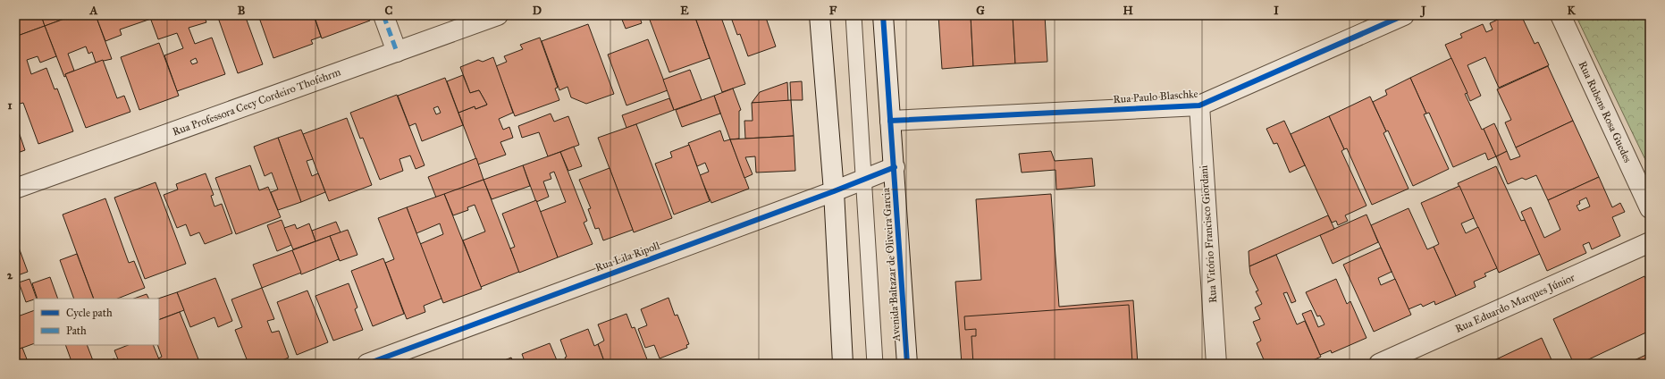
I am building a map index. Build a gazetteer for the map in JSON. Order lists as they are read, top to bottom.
{
  "streets": {
    "street": [
      "Rua Paulo Blaschke",
      "Rua Professora Cecy Cordeiro Thofehrm",
      "Rua Rubens Rosa Guedes",
      "Rua Vitório Francisco Giordani",
      "Rua Lila Ripoll",
      "Avenida Baltazar de Oliveira Garcia",
      "Rua Eduardo Marques Júnior"
    ]
  },
  "crossings": [
    ["Rua Paulo Blaschke", "Rua Vitório Francisco Giordani"],
    ["Rua Paulo Blaschke", "Avenida Baltazar de Oliveira Garcia"],
    ["Rua Lila Ripoll", "Avenida Baltazar de Oliveira Garcia"]
  ],
  "legend": ["Cycle path", "Path"],
  "grid": {
    "columns": [
      "A",
      "B",
      "C",
      "D",
      "E",
      "F",
      "G",
      "H",
      "I",
      "J",
      "K"
    ],
    "rows": ["1", "2"]
  }
}
